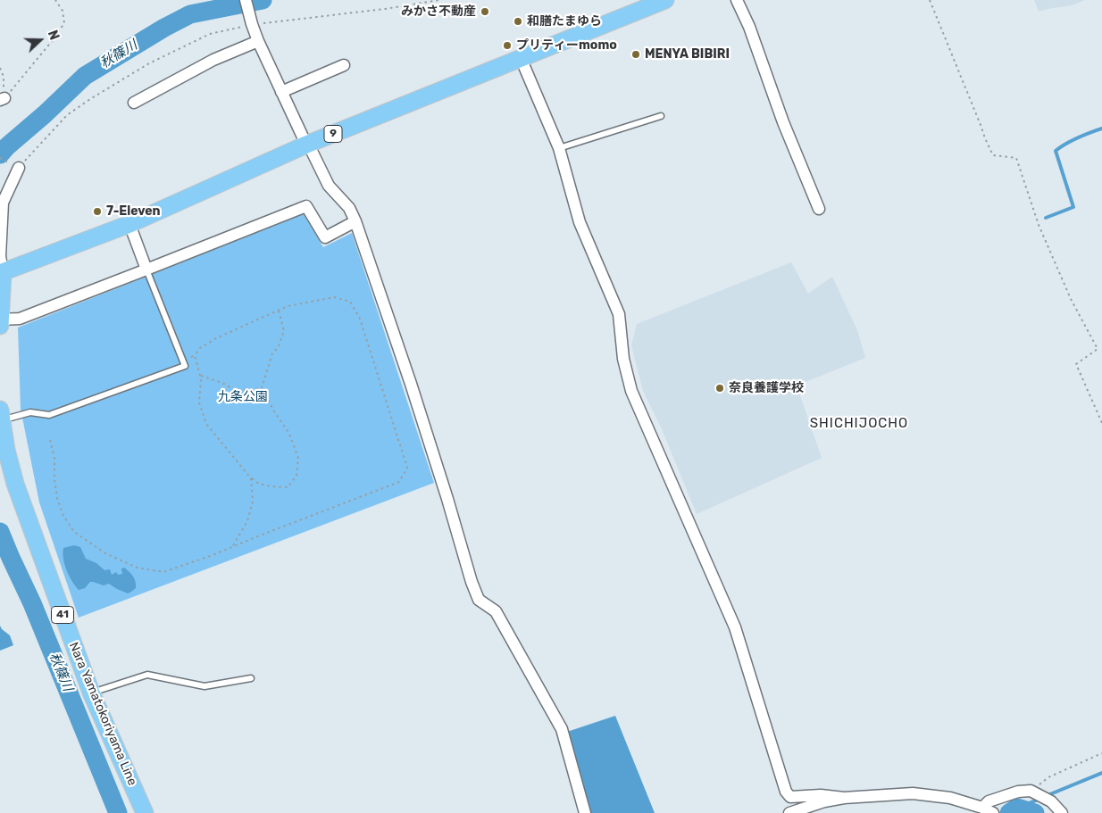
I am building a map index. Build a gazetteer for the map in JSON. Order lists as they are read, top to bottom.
{
  "streets": {
    "main road": ["9", "41", "Nara Yamatokoriyama Line"]
  },
  "districts": ["SHICHIJOCHO"],
  "water": ["秋篠川"],
  "parks": ["九条公園"],
  "places": [
    "みかさ不動産",
    "和膳たまゆら",
    "プリティーmomo",
    "MENYA BIBIRI",
    "7-Eleven",
    "奈良養護学校"
  ],
  "north": "right"
}
